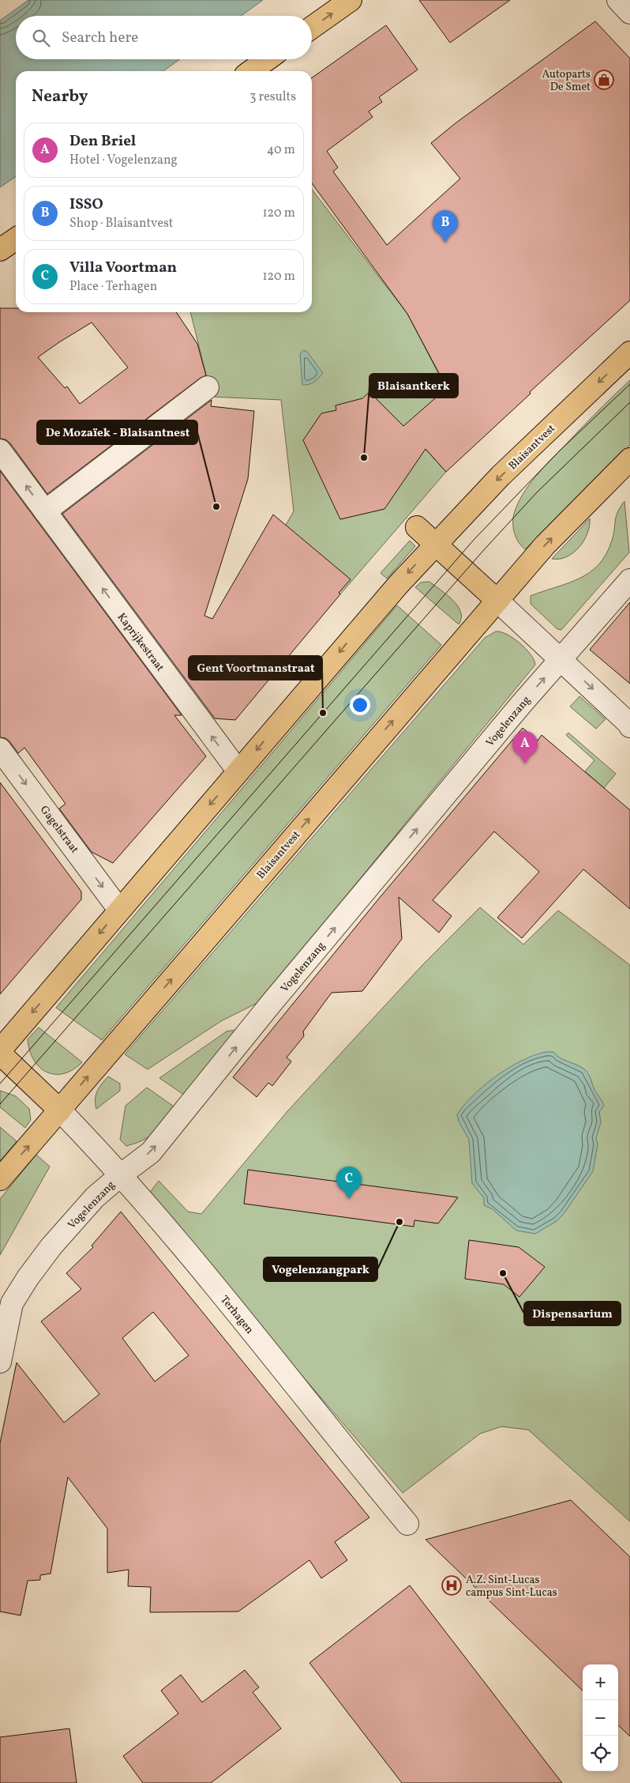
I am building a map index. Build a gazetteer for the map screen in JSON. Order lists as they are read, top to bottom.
{
  "streets": {
    "main road": ["Blaisantvest"],
    "street": [
      "Kaprijkestraat",
      "Vogelenzang",
      "Gagelstraat",
      "Terhagen"
    ]
  },
  "crossings": [
    ["Blaisantvest", "Kaprijkestraat"],
    ["Blaisantvest", "Gagelstraat"],
    ["Blaisantvest", "Terhagen"],
    ["Vogelenzang", "Terhagen"]
  ],
  "one_way": ["Kaprijkestraat", "Vogelenzang", "Gagelstraat"],
  "places": {
    "shop": ["Autoparts De Smet"],
    "other": [
      "Blaisantkerk",
      "De Mozaïek - Blaisantnest",
      "Gent Voortmanstraat",
      "Vogelenzangpark",
      "Dispensarium"
    ],
    "hospital": ["A.Z. Sint-Lucas campus Sint-Lucas"]
  },
  "page": {
    "search": "Search here",
    "heading": ["Nearby", "3 results"],
    "list": [
      {
        "mark": "A",
        "name": "Den Briel",
        "note": "Hotel · Vogelenzang",
        "value": "40 m"
      },
      {
        "mark": "B",
        "name": "ISSO",
        "note": "Shop · Blaisantvest",
        "value": "120 m"
      },
      {
        "mark": "C",
        "name": "Villa Voortman",
        "note": "Place · Terhagen",
        "value": "120 m"
      }
    ],
    "pins": ["B", "A", "C"],
    "map_buttons": ["+", "−"]
  }
}
